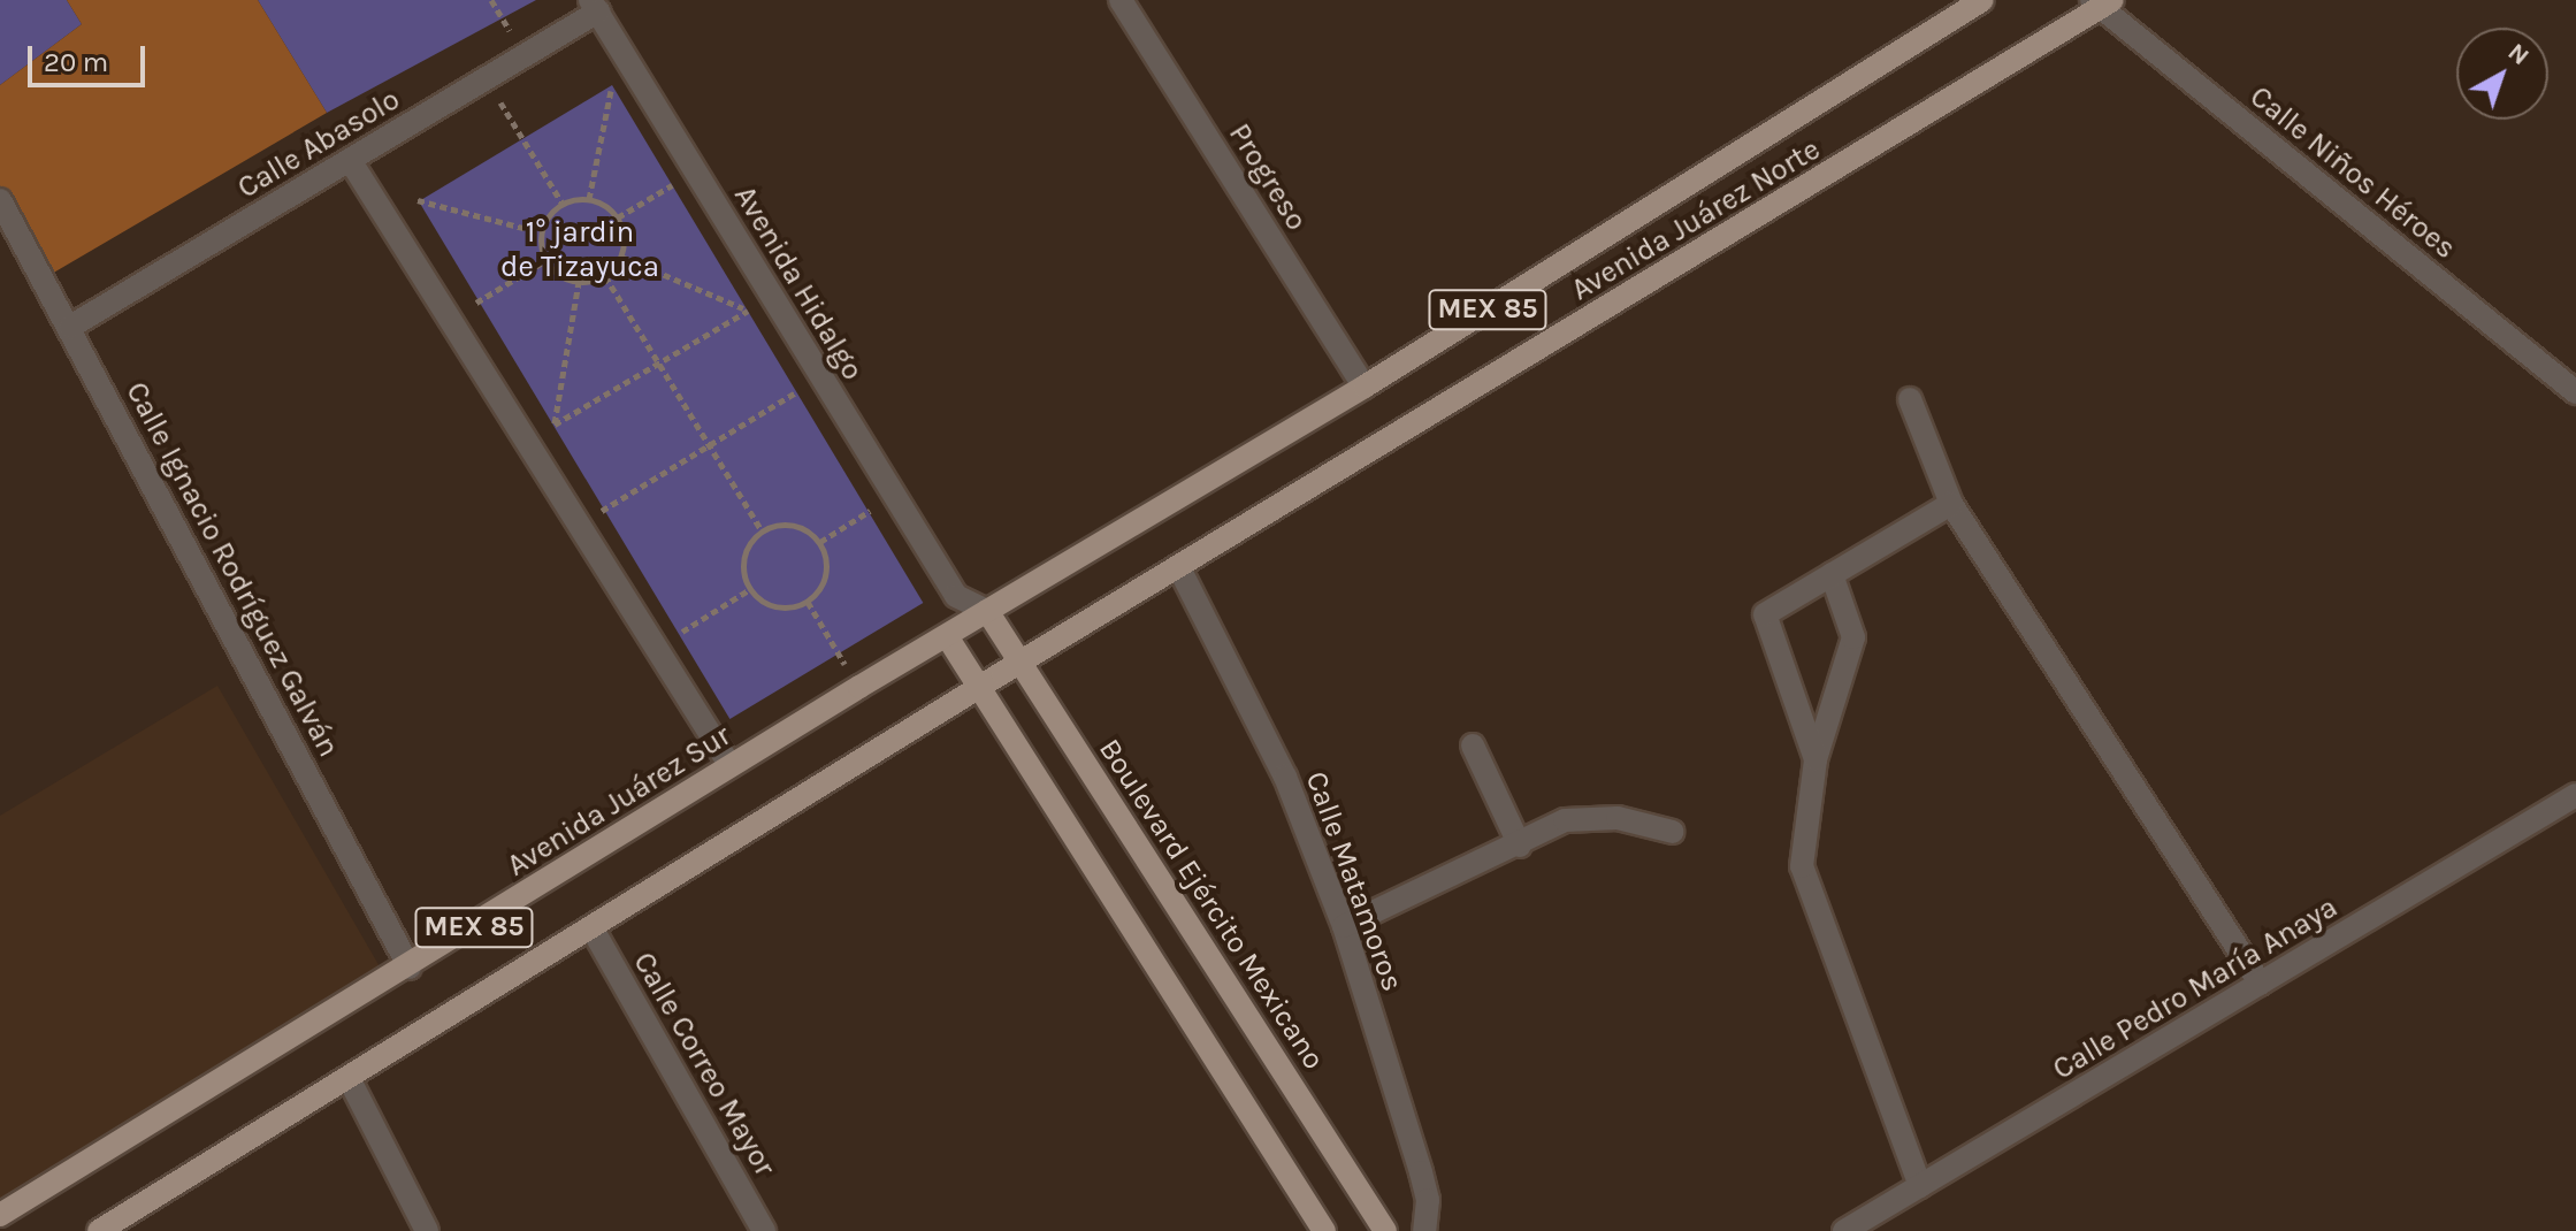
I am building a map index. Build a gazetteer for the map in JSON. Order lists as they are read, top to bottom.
{
  "streets": {
    "main road": [
      "Avenida Juárez Norte",
      "MEX 85",
      "Avenida Juárez Sur",
      "Boulevard Ejército Mexicano"
    ],
    "street": [
      "Calle Abasolo",
      "Calle Niños Héroes",
      "Progreso",
      "Avenida Hidalgo",
      "Calle Ignacio Rodríguez Galván",
      "Calle Matamoros",
      "Calle Pedro María Anaya",
      "Calle Correo Mayor"
    ]
  },
  "crossings": [
    ["Calle Abasolo", "Avenida Hidalgo"],
    ["Calle Abasolo", "Calle Ignacio Rodríguez Galván"],
    ["Calle Niños Héroes", "Avenida Juárez Norte"],
    ["Progreso", "Avenida Juárez Norte"],
    ["Avenida Juárez Norte", "MEX 85"],
    ["Avenida Juárez Norte", "Avenida Juárez Sur"],
    ["Avenida Juárez Norte", "Calle Matamoros"],
    ["Avenida Juárez Norte", "Boulevard Ejército Mexicano"],
    ["MEX 85", "Calle Correo Mayor"],
    ["Calle Ignacio Rodríguez Galván", "Avenida Juárez Sur"],
    ["Avenida Juárez Sur", "Boulevard Ejército Mexicano"]
  ],
  "parks": ["1° jardin de Tizayuca"],
  "scale_bar": "20 m",
  "north": "top right"
}
